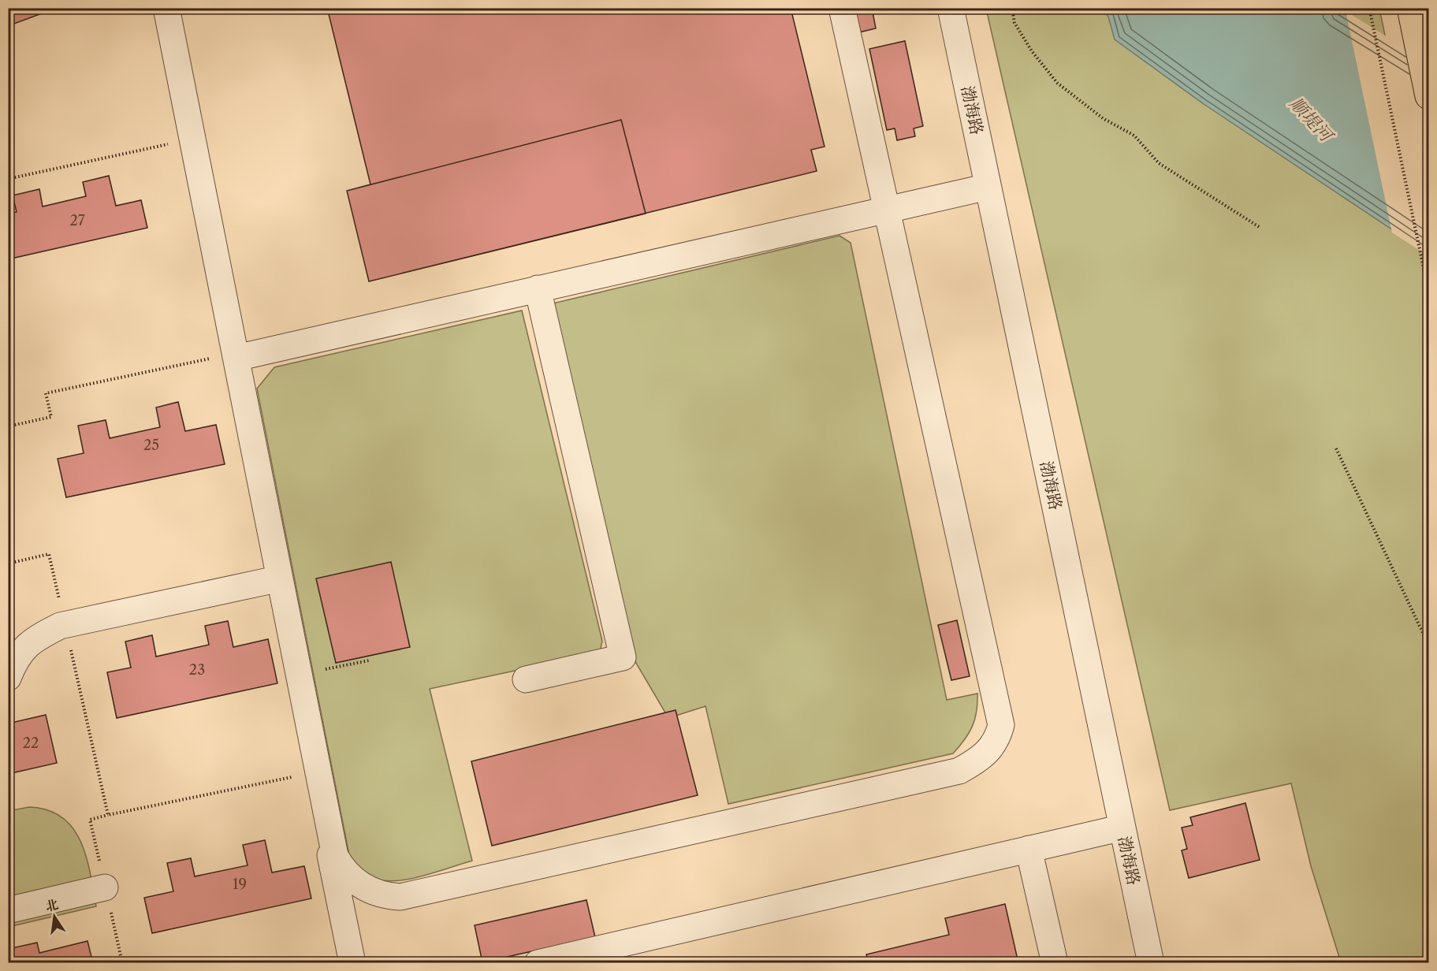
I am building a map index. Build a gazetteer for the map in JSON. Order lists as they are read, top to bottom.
{
  "streets": {
    "street": ["渤海路"]
  },
  "water": ["顺堤河"],
  "house_numbers": [
    "27",
    "25",
    "23",
    "22",
    "19"
  ],
  "north": "top"
}
